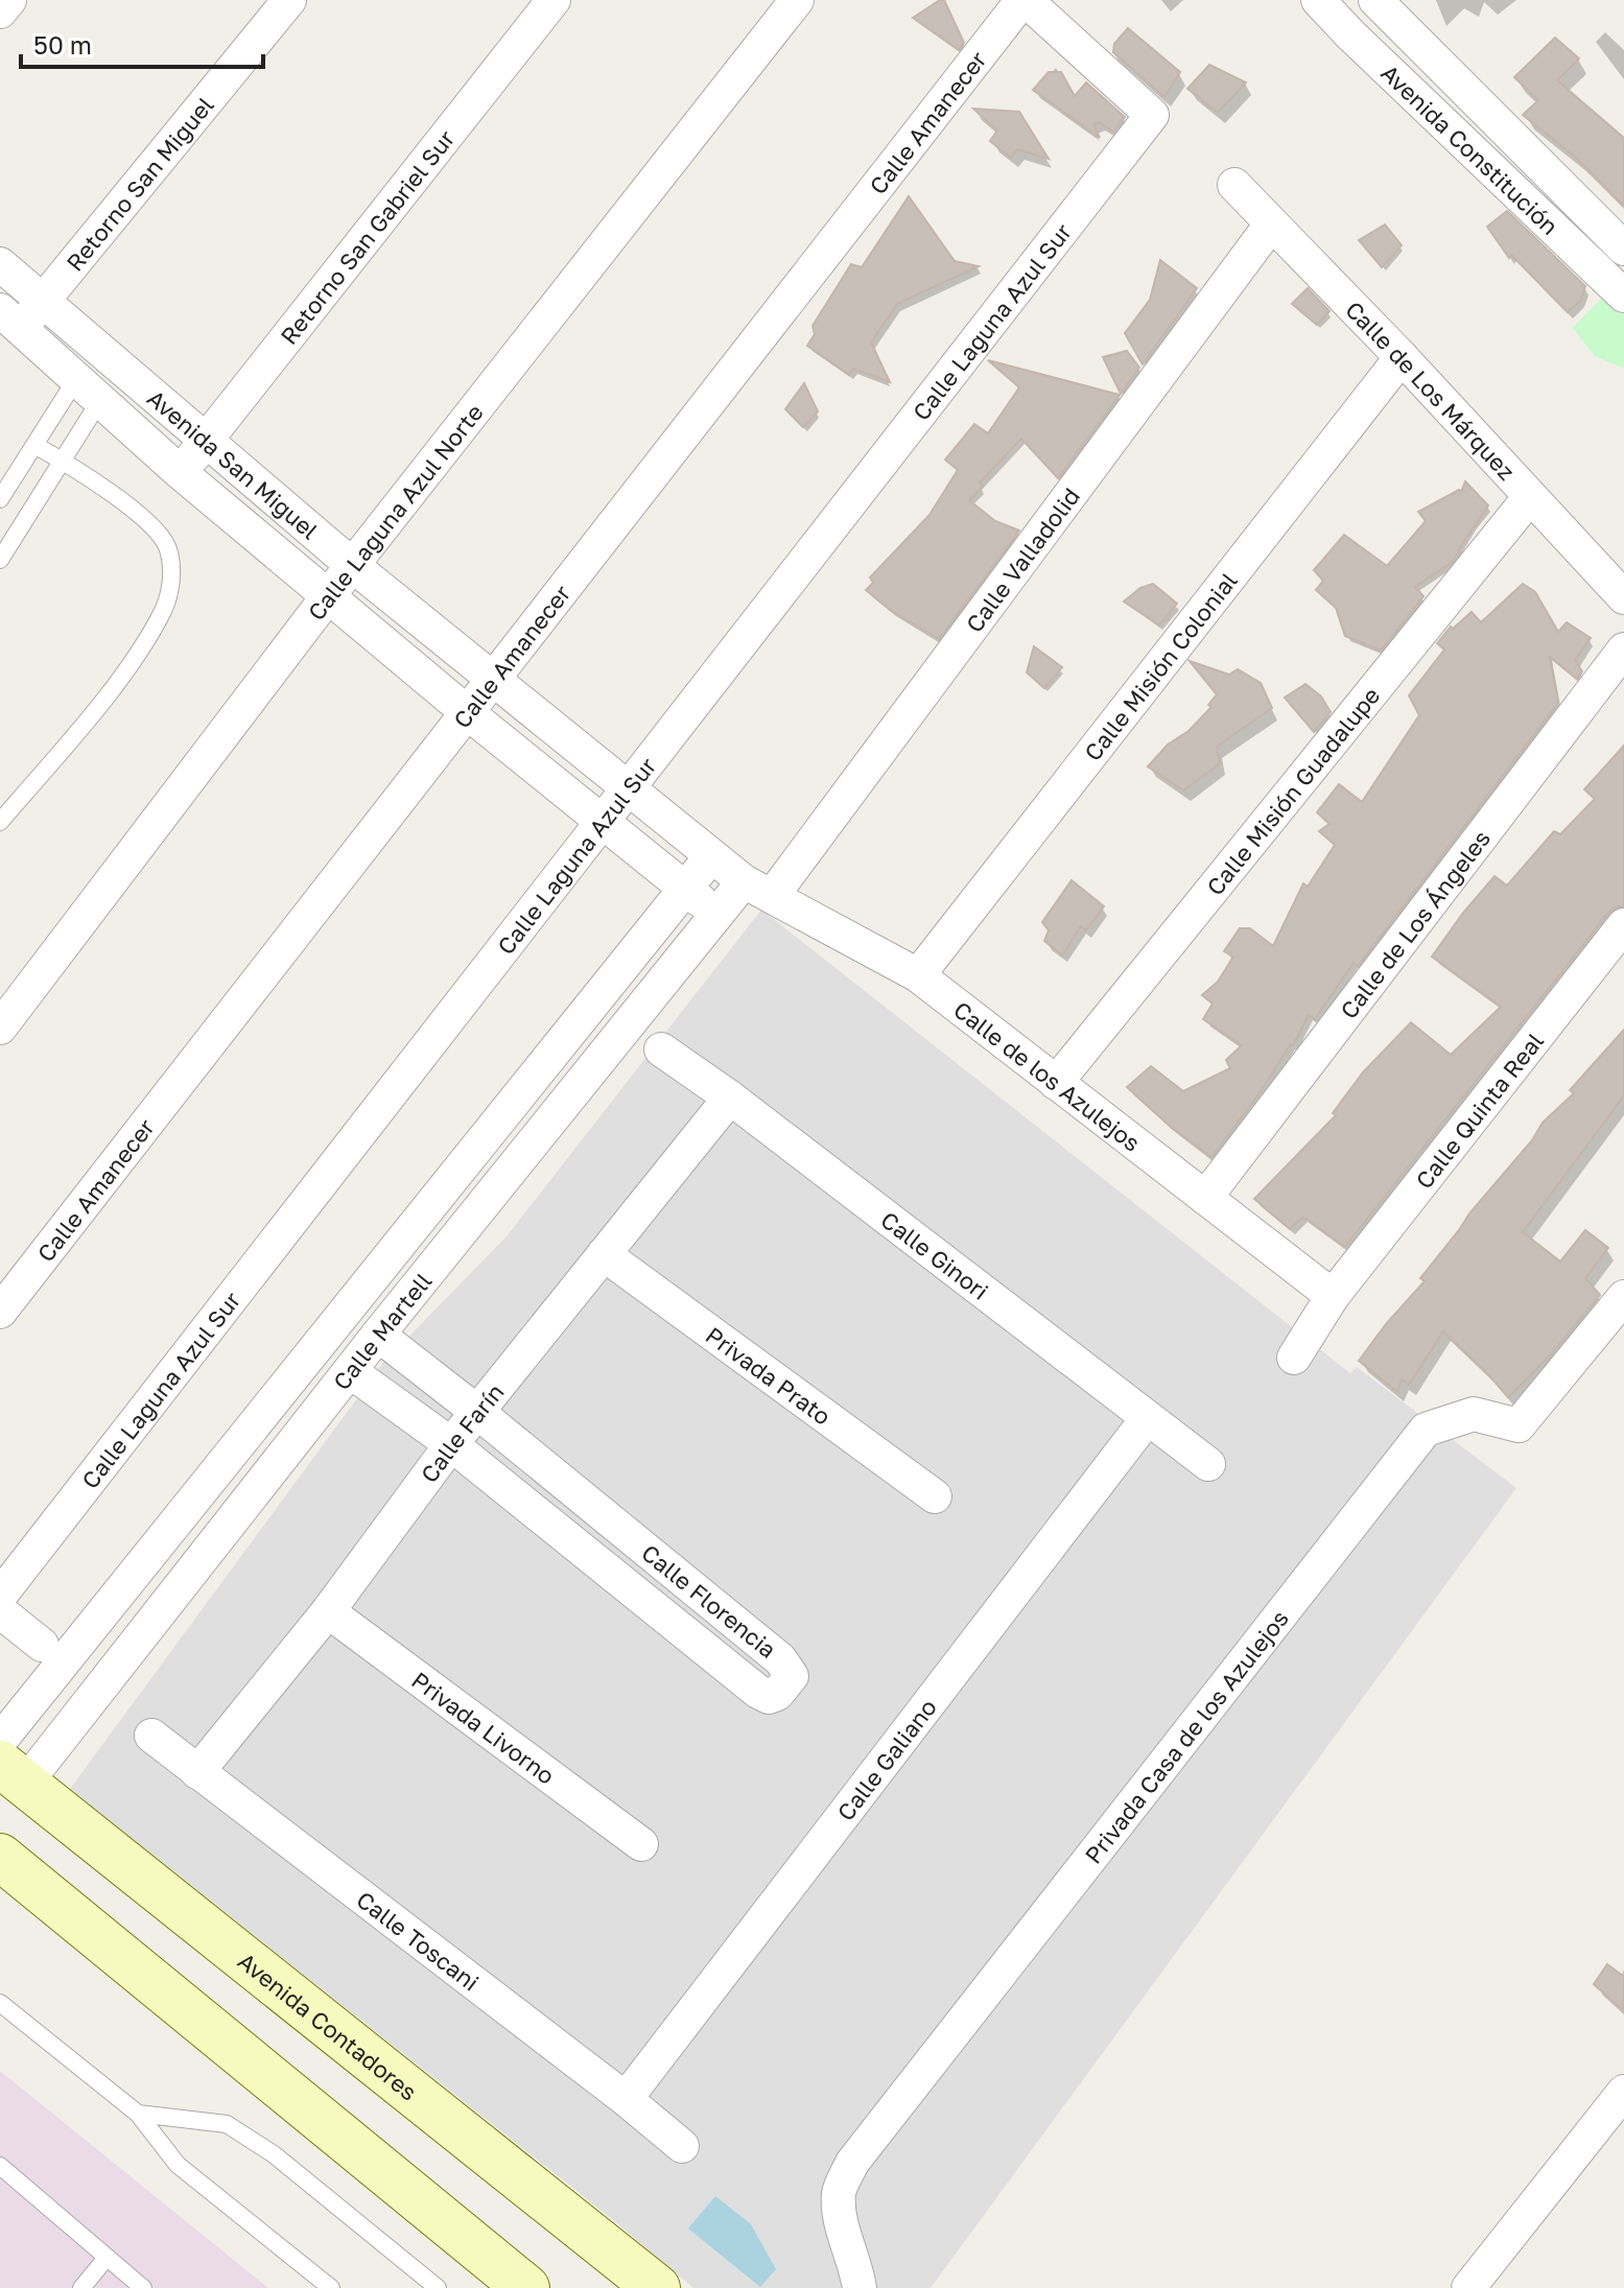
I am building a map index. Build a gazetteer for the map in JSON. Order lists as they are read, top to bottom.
{
  "streets": {
    "main road": ["Avenida Contadores"],
    "street": [
      "Calle Amanecer",
      "Avenida Constitución",
      "Retorno San Miguel",
      "Retorno San Gabriel Sur",
      "Calle Laguna Azul Sur",
      "Calle de Los Márquez",
      "Avenida San Miguel",
      "Calle Laguna Azul Norte",
      "Calle Valladolid",
      "Calle Misión Colonial",
      "Calle Misión Guadalupe",
      "Calle de Los Ángeles",
      "Calle de los Azulejos",
      "Calle Quinta Real",
      "Calle Ginori",
      "Calle Martell",
      "Privada Prato",
      "Calle Farín",
      "Calle Florencia",
      "Privada Livorno",
      "Privada Casa de los Azulejos",
      "Calle Galiano",
      "Calle Toscani"
    ]
  },
  "crossings": [
    ["Calle Amanecer", "Calle Laguna Azul Sur"],
    ["Calle Amanecer", "Avenida San Miguel"],
    ["Retorno San Miguel", "Avenida San Miguel"],
    ["Retorno San Gabriel Sur", "Avenida San Miguel"],
    ["Calle Laguna Azul Sur", "Avenida San Miguel"],
    ["Calle de Los Márquez", "Calle Valladolid"],
    ["Calle de Los Márquez", "Calle Misión Colonial"],
    ["Calle de Los Márquez", "Calle Misión Guadalupe"],
    ["Avenida San Miguel", "Calle Laguna Azul Norte"],
    ["Avenida San Miguel", "Calle Valladolid"],
    ["Avenida San Miguel", "Calle de los Azulejos"],
    ["Avenida San Miguel", "Calle Martell"],
    ["Calle Valladolid", "Calle de los Azulejos"],
    ["Calle Valladolid", "Calle Martell"],
    ["Calle Misión Colonial", "Calle de los Azulejos"],
    ["Calle Misión Guadalupe", "Calle de los Azulejos"],
    ["Calle de Los Ángeles", "Calle de los Azulejos"],
    ["Calle de los Azulejos", "Calle Quinta Real"],
    ["Calle de los Azulejos", "Calle Martell"],
    ["Calle Ginori", "Calle Farín"],
    ["Calle Ginori", "Calle Galiano"],
    ["Calle Martell", "Calle Florencia"],
    ["Calle Martell", "Avenida Contadores"],
    ["Privada Prato", "Calle Farín"],
    ["Calle Farín", "Calle Florencia"],
    ["Calle Farín", "Privada Livorno"],
    ["Calle Farín", "Calle Toscani"],
    ["Calle Galiano", "Calle Toscani"]
  ],
  "scale_bar": "50 m"
}
